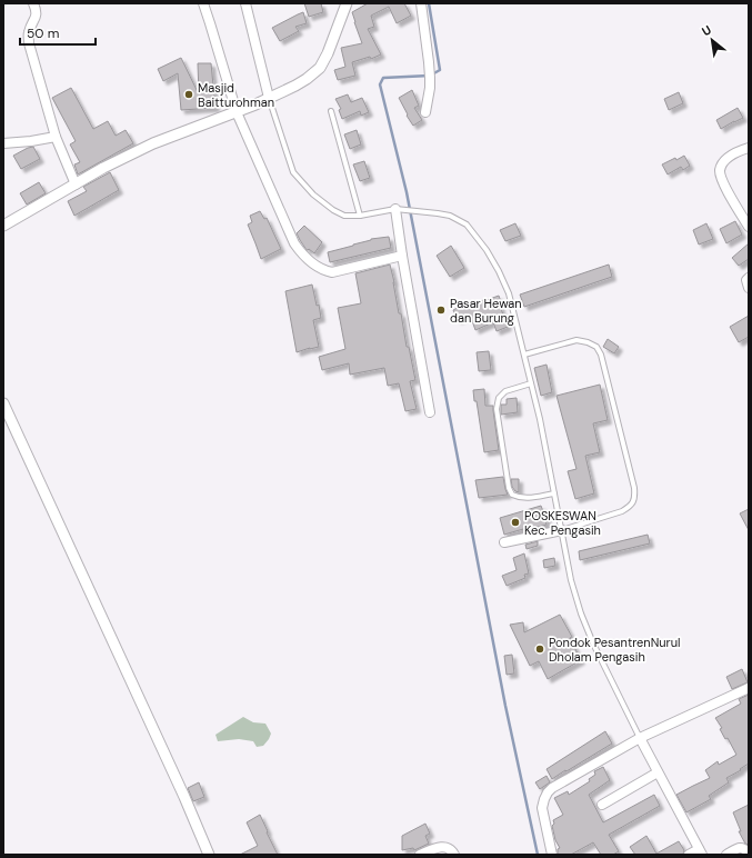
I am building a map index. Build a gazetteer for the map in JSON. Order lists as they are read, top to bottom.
{
  "places": [
    "Masjid Baitturohman",
    "Pasar Hewan dan Burung",
    "POSKESWAN Kec. Pengasih",
    "Pondok PesantrenNurul Dholam Pengasih"
  ],
  "scale_bar": "50 m",
  "north": "top left"
}
